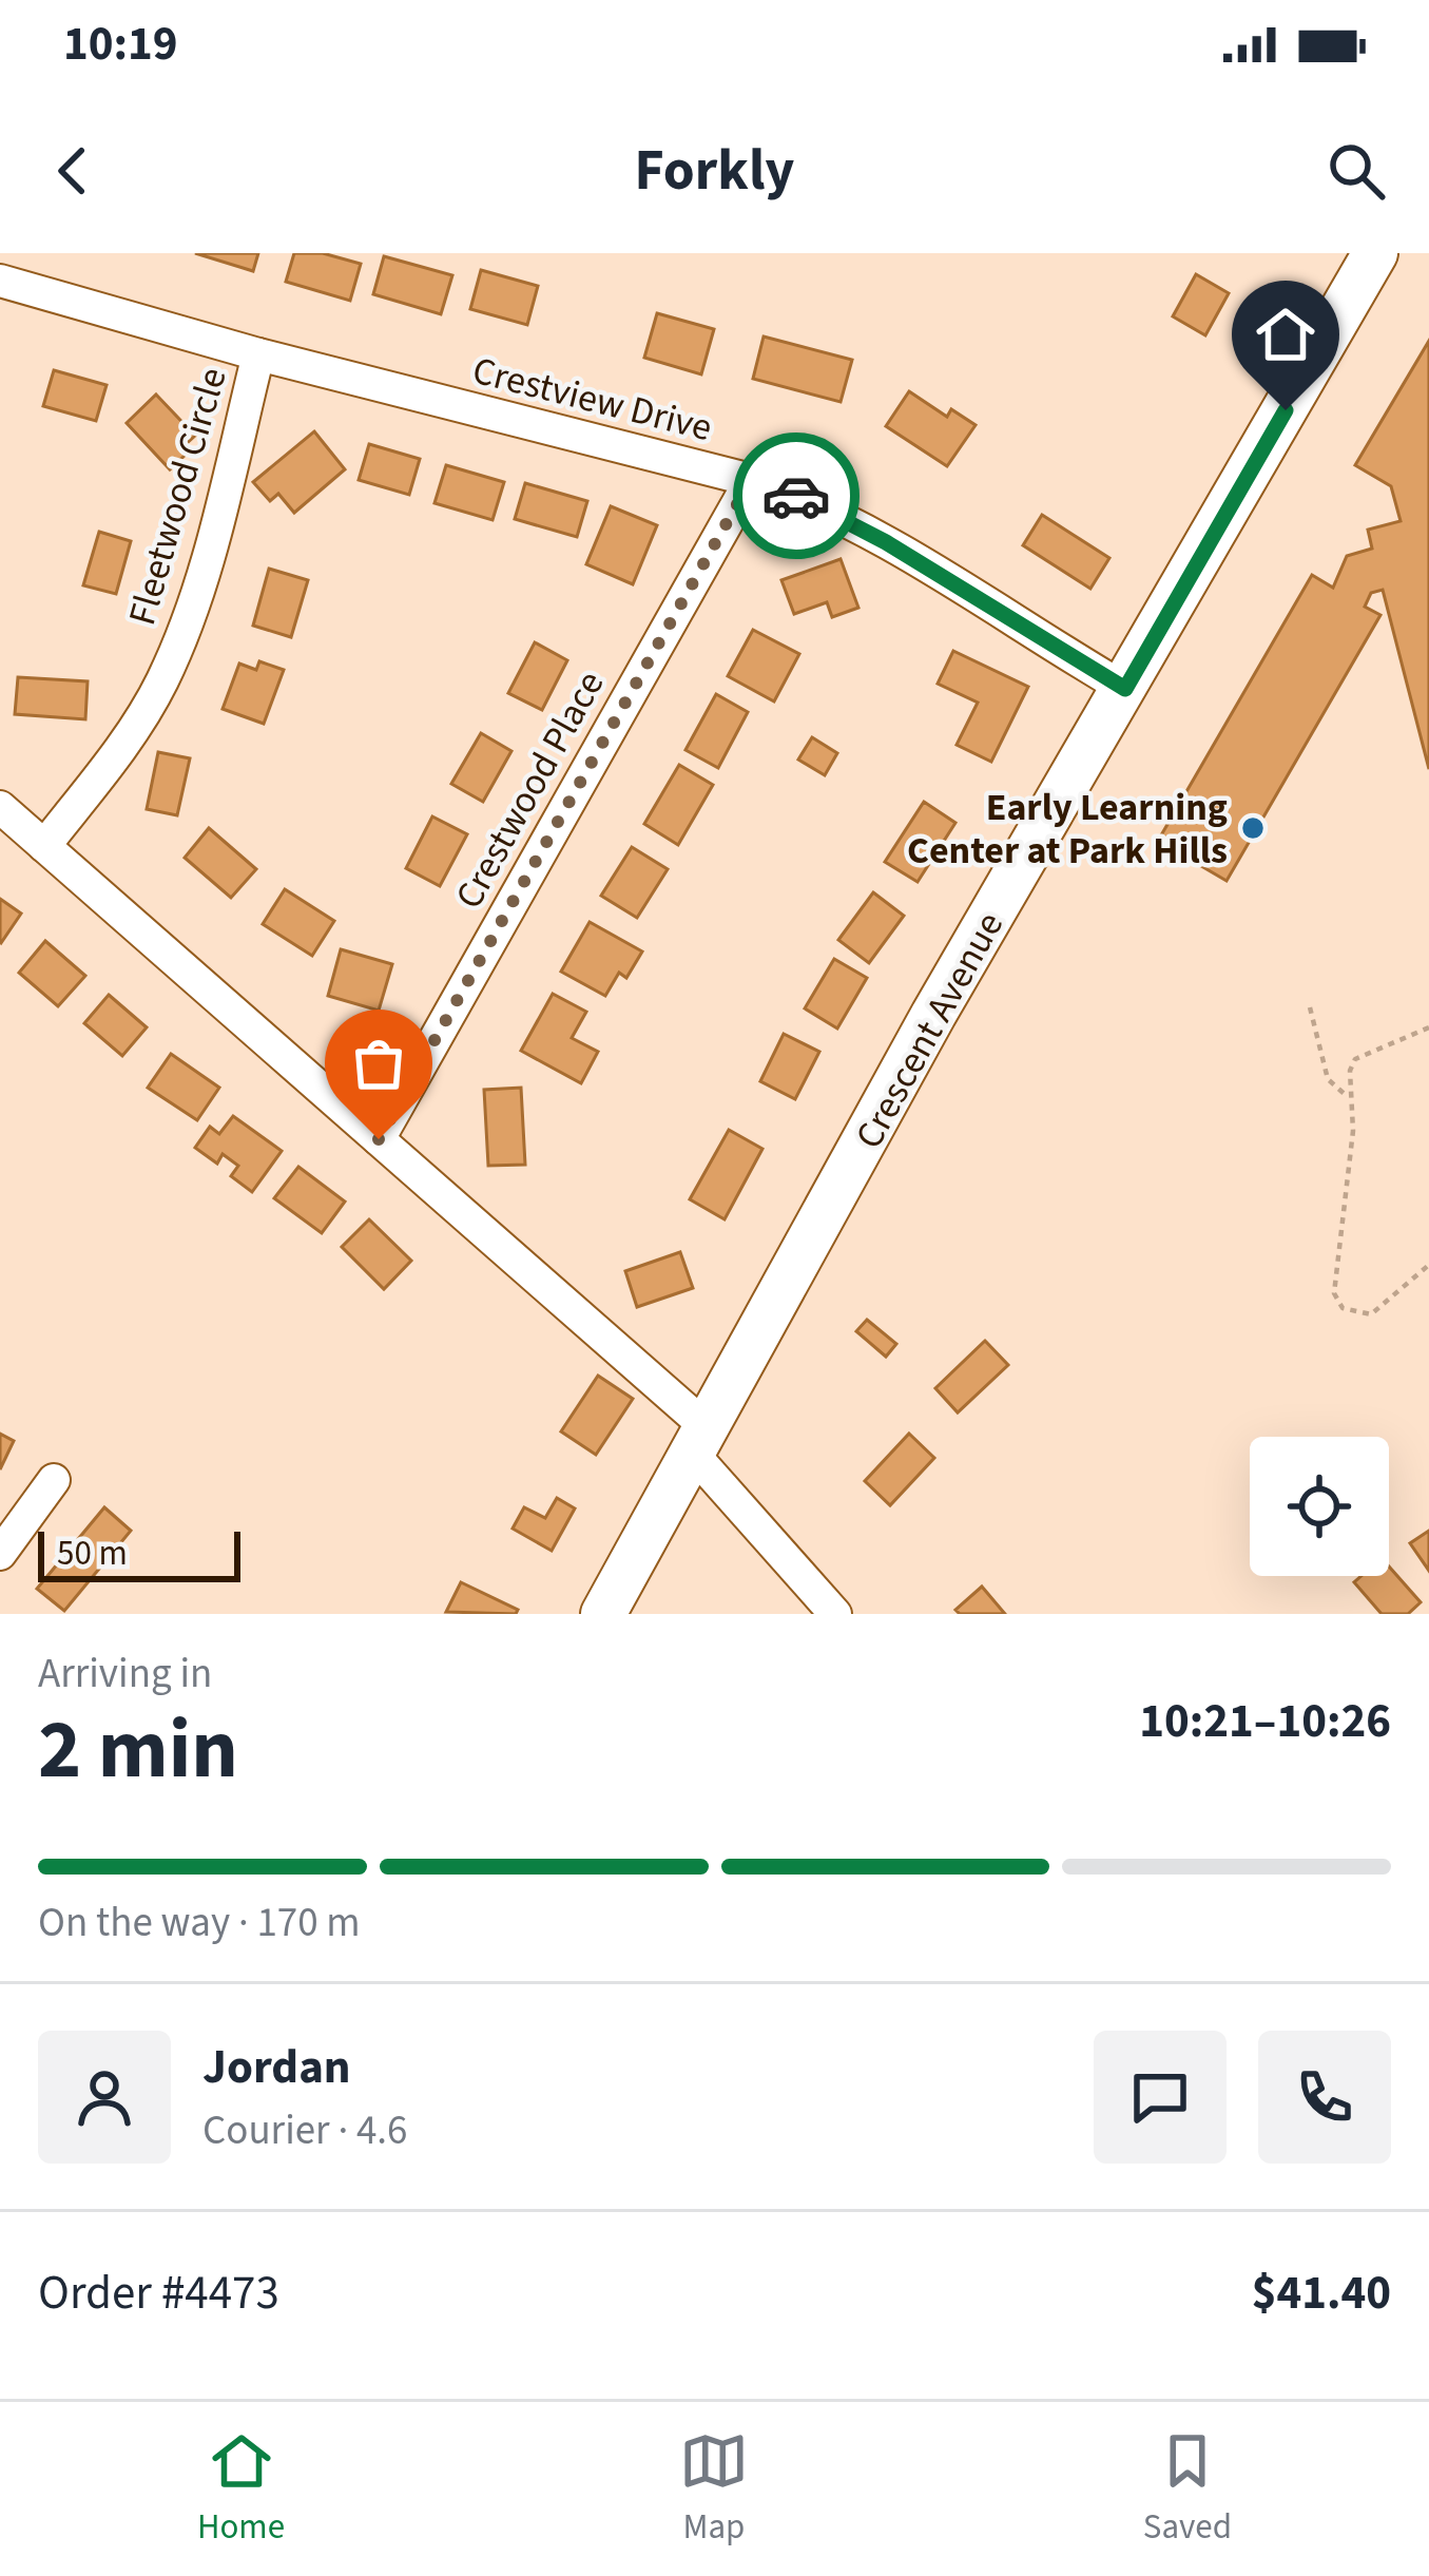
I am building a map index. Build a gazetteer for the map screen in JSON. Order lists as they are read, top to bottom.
{
  "streets": {
    "street": [
      "Crestview Drive",
      "Fleetwood Circle",
      "Crestwood Place",
      "Crescent Avenue"
    ]
  },
  "crossings": [
    ["Crestview Drive", "Fleetwood Circle"],
    ["Crestview Drive", "Crestwood Place"],
    ["Crestview Drive", "Crescent Avenue"]
  ],
  "places": ["Early Learning Center at Park Hills"],
  "scale_bar": "50 m",
  "page": {
    "status": "10:19",
    "header": "Forkly",
    "scale": "50 m",
    "heading": ["2 min", "Arriving in", "10:21–10:26"],
    "panel": [
      "Jordan",
      "Courier · 4.6",
      "Order #4473",
      "$41.40"
    ],
    "bar": "On the way · 170 m",
    "tabs": ["Home", "Map", "Saved"]
  }
}
